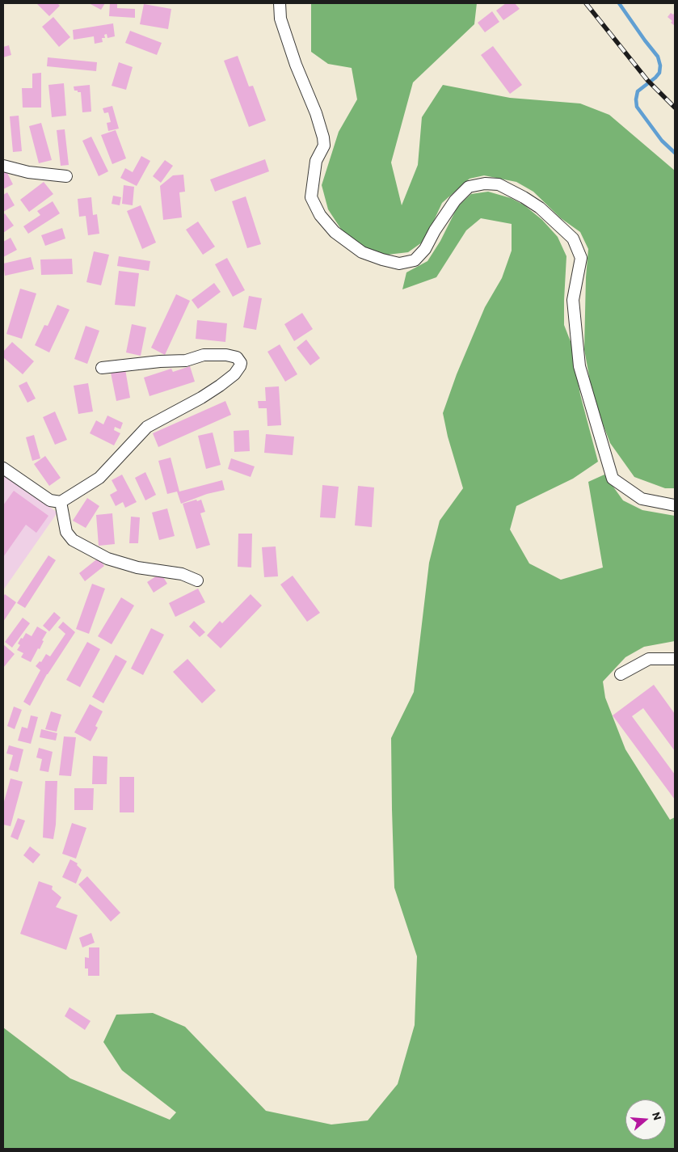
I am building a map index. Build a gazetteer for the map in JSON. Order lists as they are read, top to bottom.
{
  "north": "right"
}
